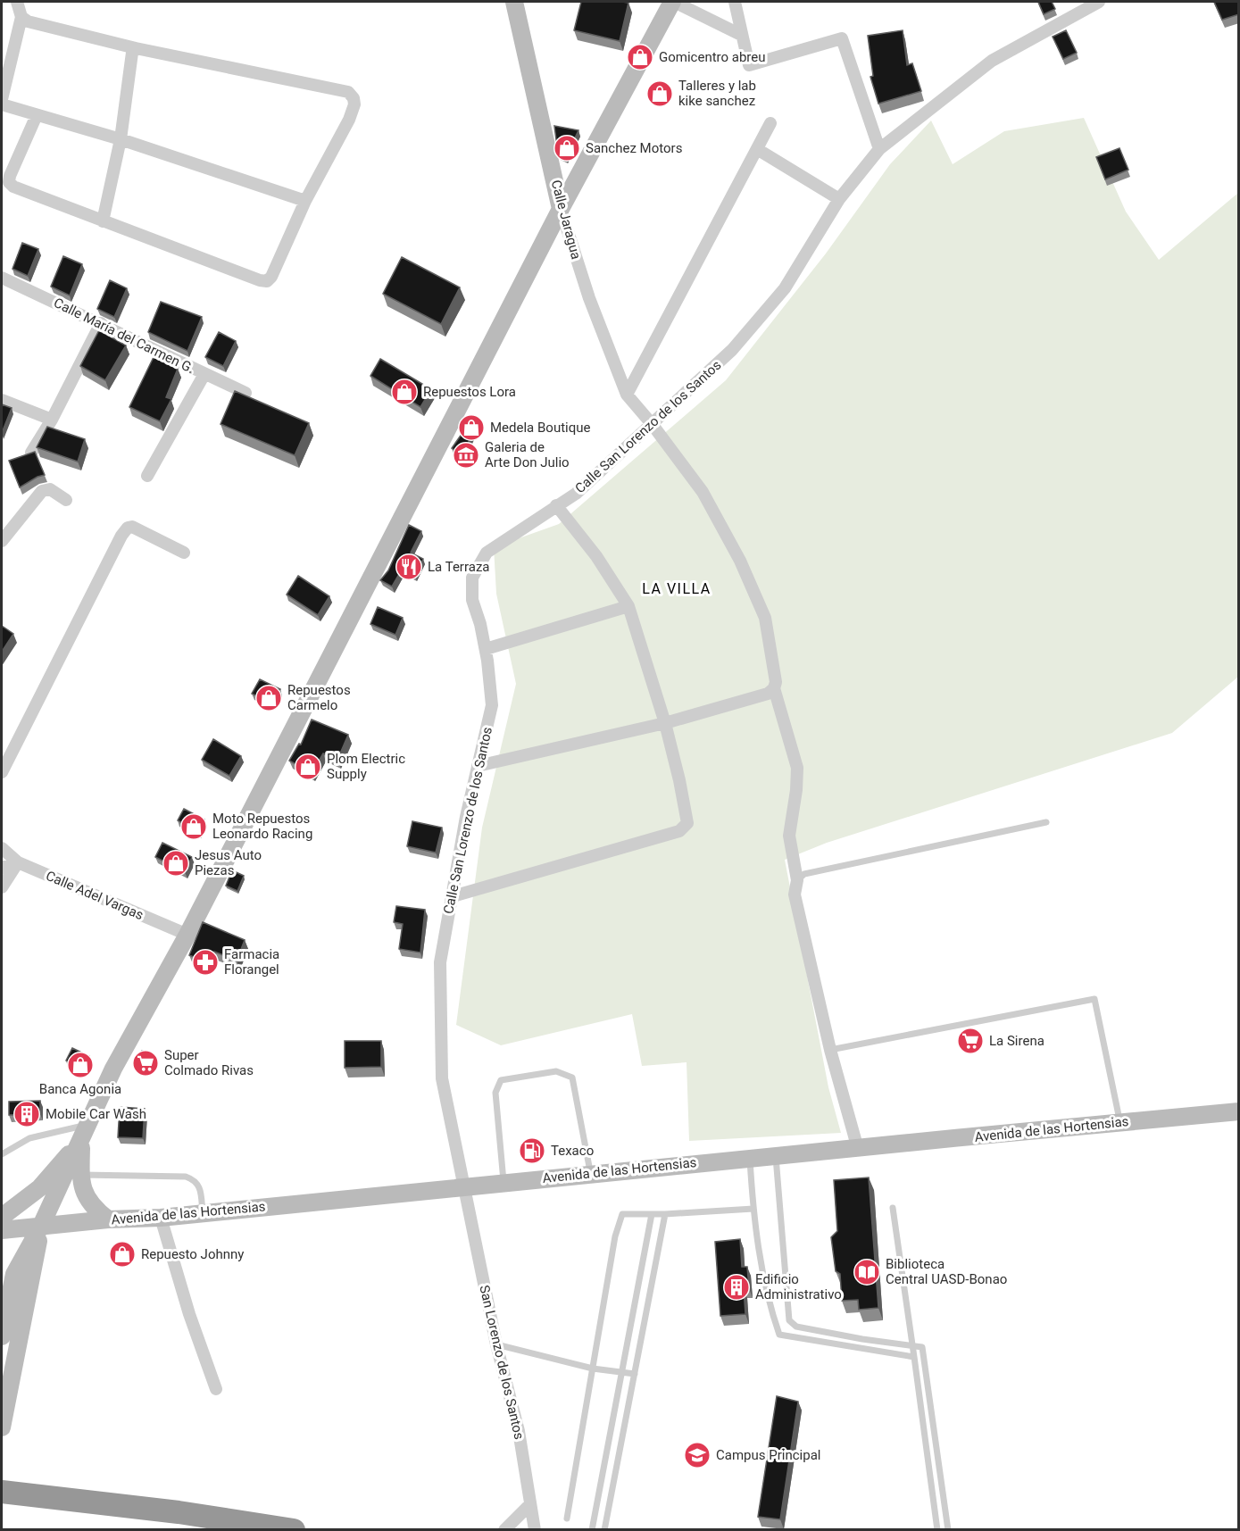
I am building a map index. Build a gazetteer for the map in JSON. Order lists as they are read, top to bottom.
{
  "streets": {
    "main road": ["Calle Jaragua", "Avenida de las Hortensias"],
    "street": [
      "Calle María del Carmen G.",
      "Calle San Lorenzo de los Santos",
      "Calle Adel Vargas",
      "San Lorenzo de los Santos"
    ]
  },
  "crossings": [
    ["Calle Jaragua", "Calle San Lorenzo de los Santos"],
    ["Calle Jaragua", "Avenida de las Hortensias"],
    ["Calle San Lorenzo de los Santos", "Avenida de las Hortensias"],
    ["Calle San Lorenzo de los Santos", "San Lorenzo de los Santos"],
    ["Avenida de las Hortensias", "San Lorenzo de los Santos"]
  ],
  "districts": ["LA VILLA"],
  "places": {
    "shop": [
      "Gomicentro abreu",
      "Talleres y lab kike sanchez",
      "Sanchez Motors",
      "Repuestos Lora",
      "Medela Boutique",
      "Repuestos Carmelo",
      "Plom Electric Supply",
      "Moto Repuestos Leonardo Racing",
      "Jesus Auto Piezas",
      "Banca Agonia",
      "Repuesto Johnny"
    ],
    "museum": ["Galeria de Arte Don Julio"],
    "restaurant": ["La Terraza"],
    "pharmacy": ["Farmacia Florangel"],
    "supermarket": ["La Sirena", "Super Colmado Rivas"],
    "building": ["Mobile Car Wash", "Edificio Administrativo"],
    "fuel station": ["Texaco"],
    "library": ["Biblioteca Central UASD-Bonao"],
    "school or university": ["Campus Principal"]
  }
}
